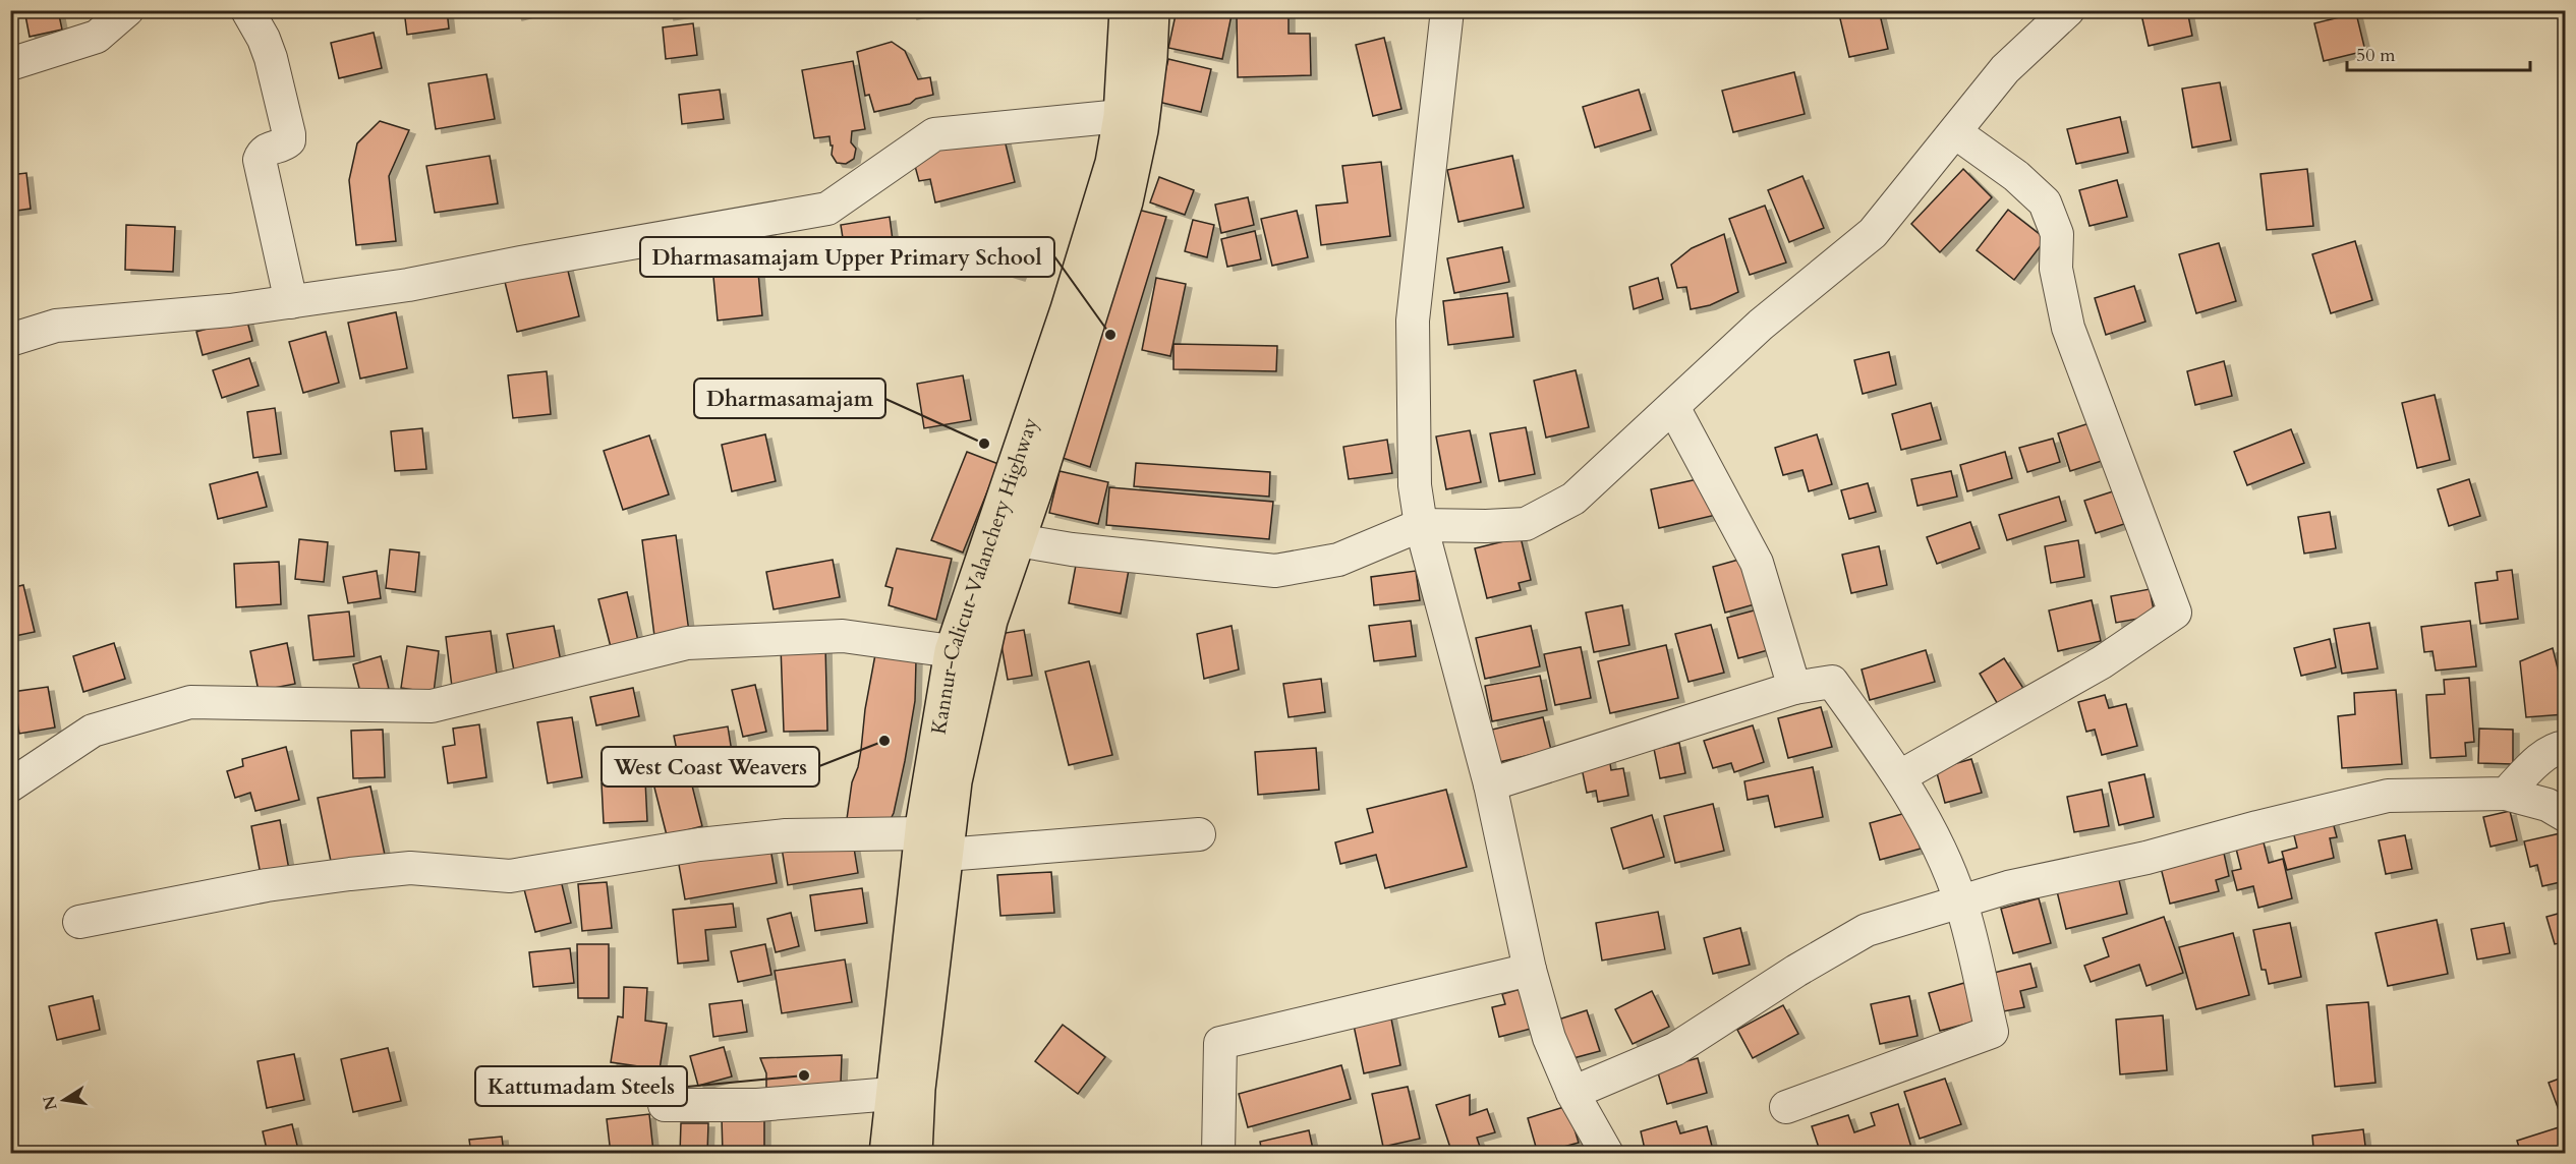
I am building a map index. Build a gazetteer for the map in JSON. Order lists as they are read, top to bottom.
{
  "streets": {
    "highway": ["Kannur-Calicut-Valanchery Highway"]
  },
  "places": [
    "Dharmasamajam Upper Primary School",
    "Dharmasamajam",
    "West Coast Weavers",
    "Kattumadam Steels"
  ],
  "scale_bar": "50 m",
  "north": "left"
}
